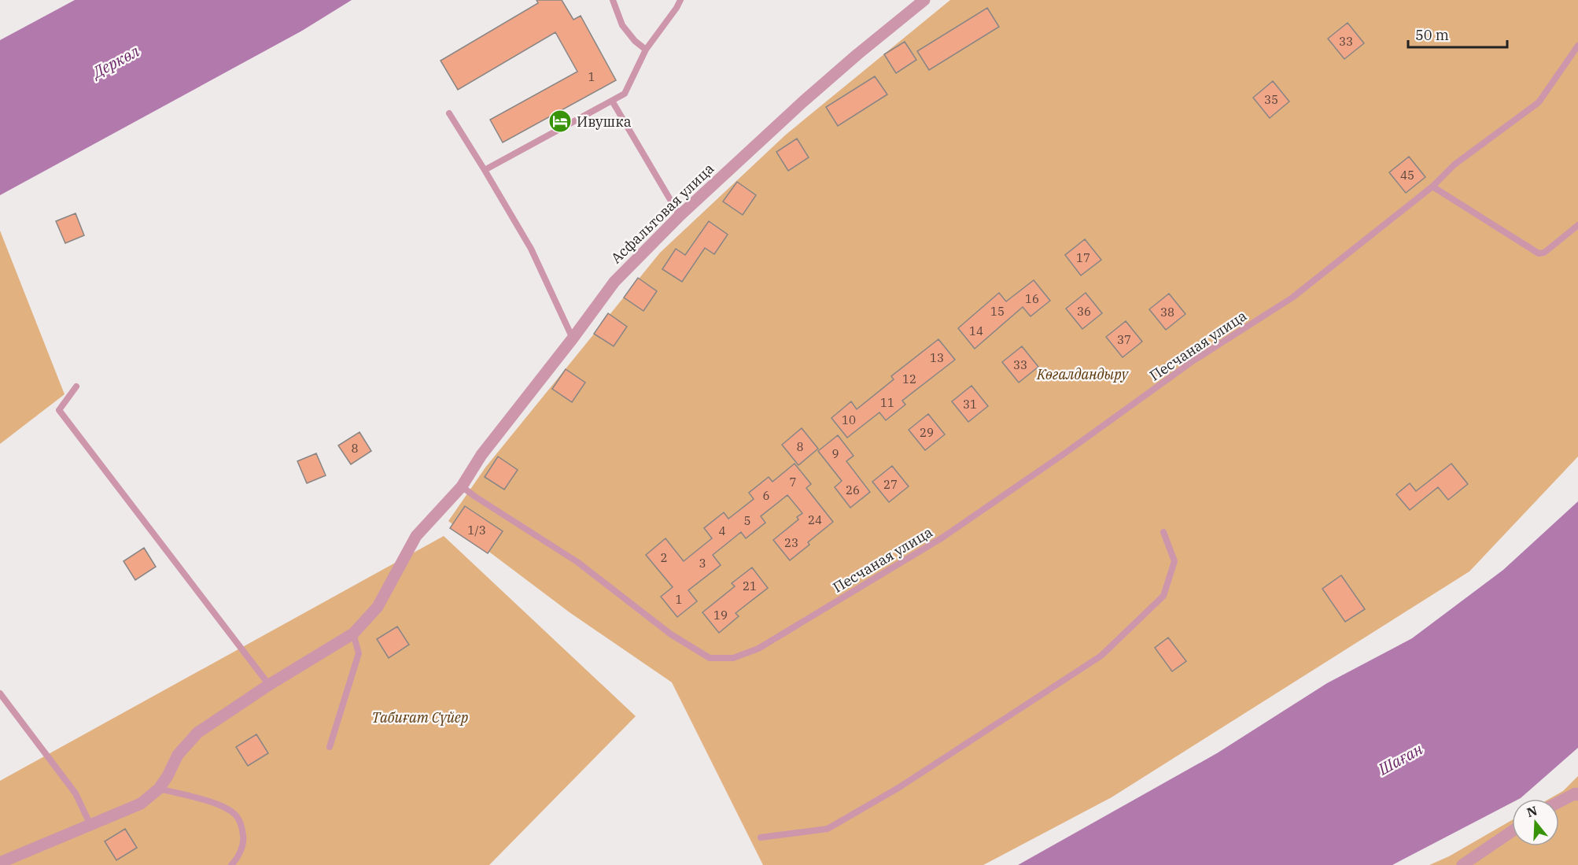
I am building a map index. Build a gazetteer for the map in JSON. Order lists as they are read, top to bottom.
{
  "streets": {
    "street": ["Асфальтовая улица"],
    "lane": ["Песчаная улица"]
  },
  "crossings": [
    ["Асфальтовая улица", "Песчаная улица"]
  ],
  "water": ["Деркөл", "Шаған"],
  "parks": ["Көгалдандыру", "Табиғат Сүйер"],
  "places": {
    "hotel": ["Ивушка"]
  },
  "house_numbers": [
    "33",
    "1",
    "35",
    "45",
    "17",
    "16",
    "15",
    "36",
    "38",
    "14",
    "37",
    "13",
    "33",
    "12",
    "11",
    "31",
    "10",
    "29",
    "8",
    "8",
    "9",
    "7",
    "27",
    "26",
    "6",
    "24",
    "5",
    "1/3",
    "4",
    "23",
    "2",
    "3",
    "21",
    "1",
    "19"
  ],
  "scale_bar": "50 m",
  "north": "top"
}
